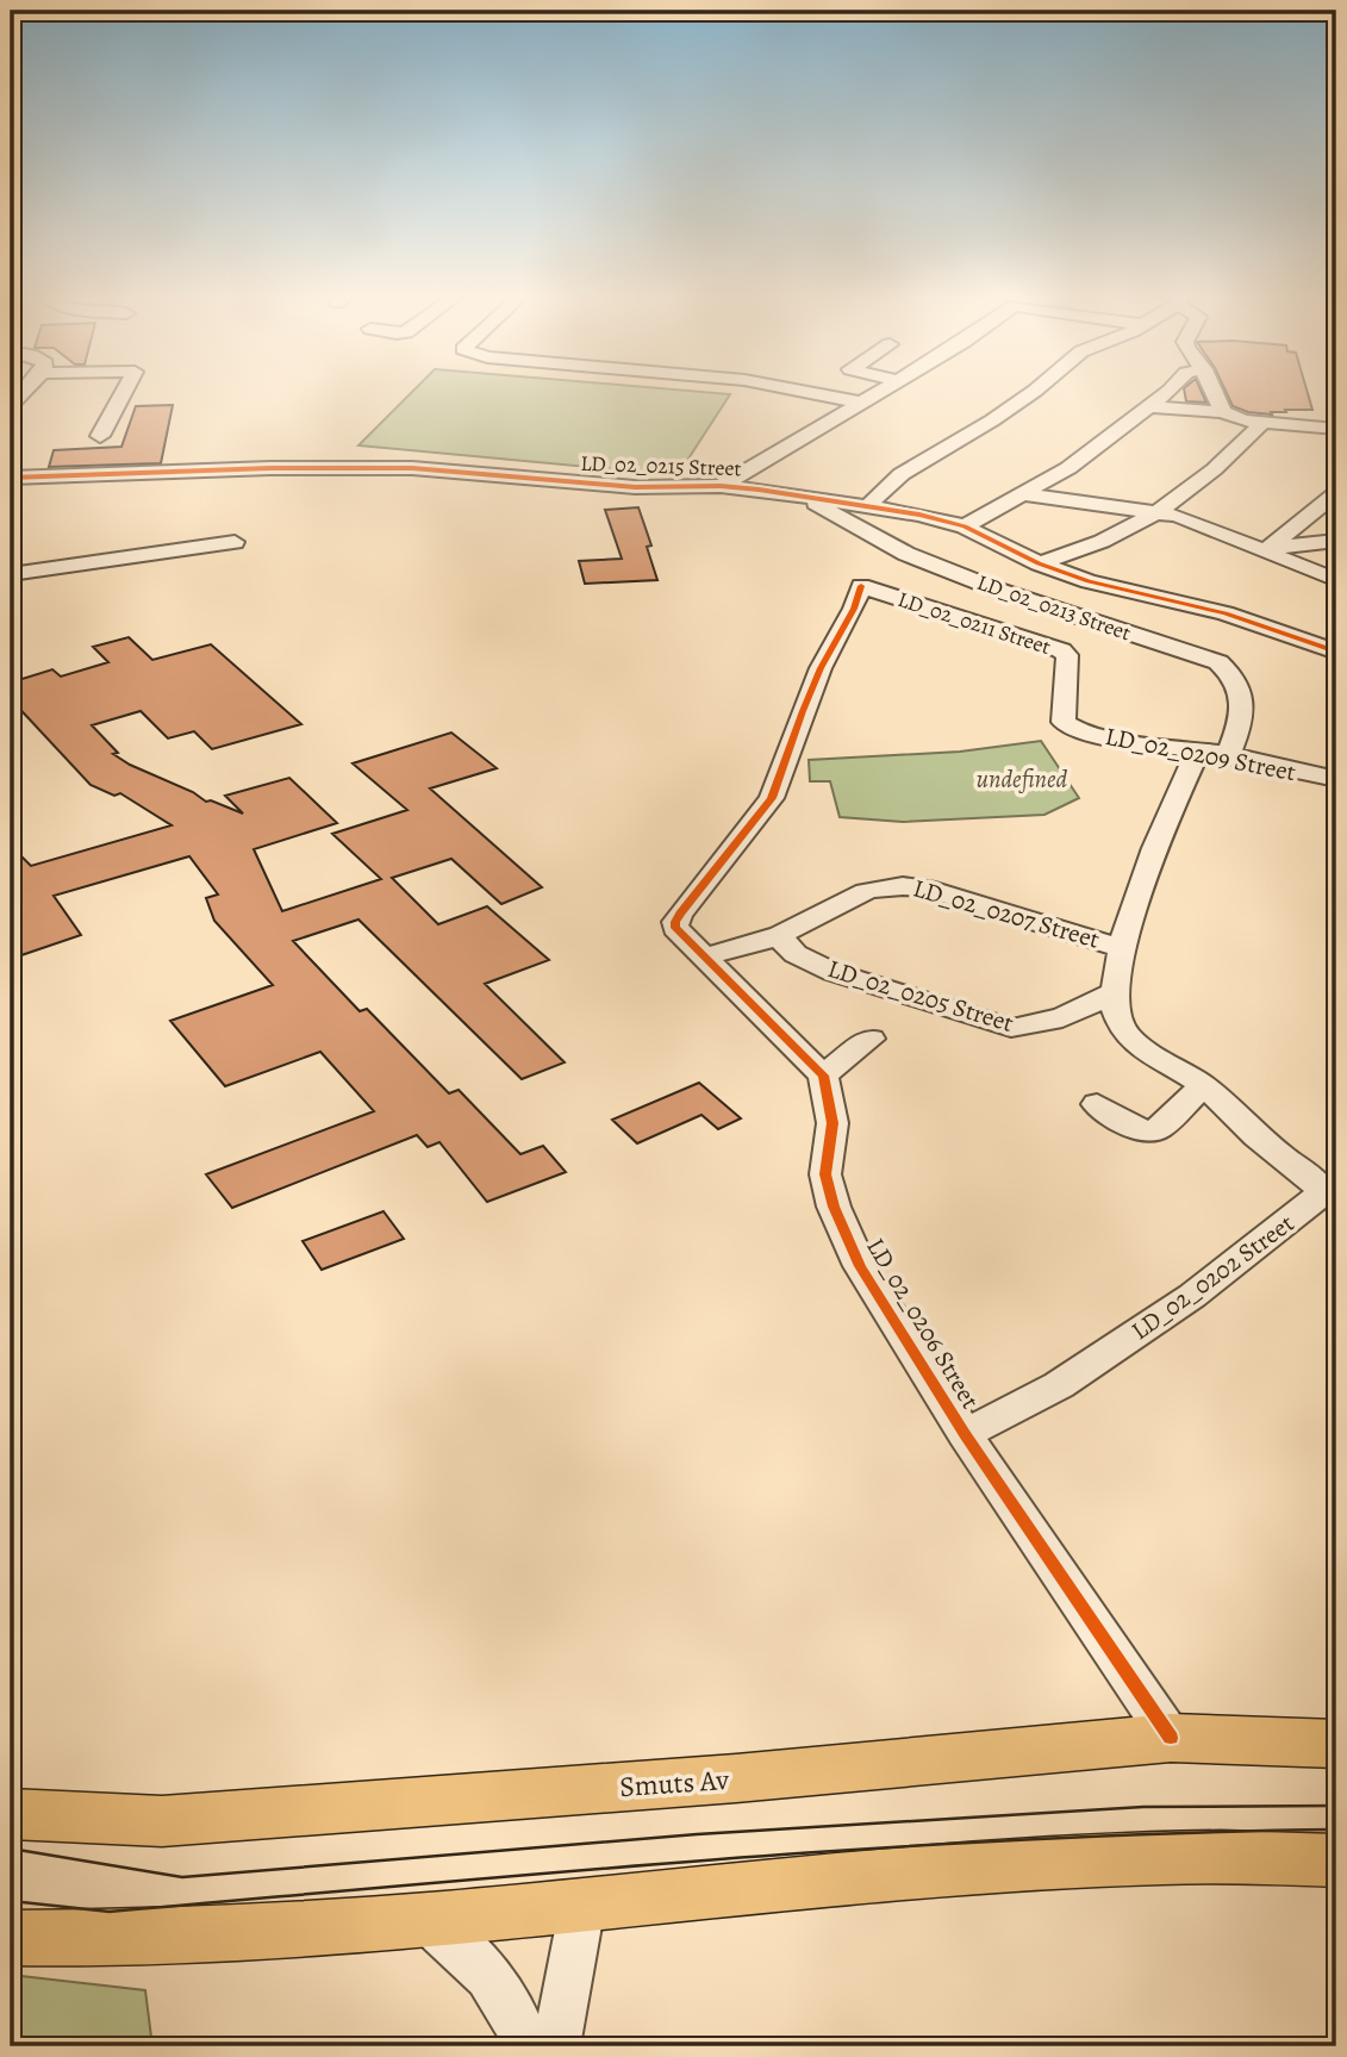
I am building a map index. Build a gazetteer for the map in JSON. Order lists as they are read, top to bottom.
{
  "streets": {
    "main road": ["Smuts Av"],
    "street": [
      "LD_02_0215 Street",
      "LD_02_0213 Street",
      "LD_02_0211 Street",
      "LD_02_0209 Street",
      "LD_02_0207 Street",
      "LD_02_0205 Street",
      "LD_02_0202 Street",
      "LD_02_0206 Street"
    ]
  },
  "crossings": [
    ["LD_02_0215 Street", "LD_02_0213 Street"],
    ["LD_02_0213 Street", "LD_02_0209 Street"],
    ["LD_02_0213 Street", "LD_02_0202 Street"],
    ["LD_02_0211 Street", "LD_02_0209 Street"],
    ["LD_02_0209 Street", "LD_02_0202 Street"],
    ["LD_02_0207 Street", "LD_02_0205 Street"],
    ["LD_02_0207 Street", "LD_02_0202 Street"],
    ["LD_02_0205 Street", "LD_02_0202 Street"],
    ["LD_02_0202 Street", "LD_02_0206 Street"],
    ["LD_02_0206 Street", "Smuts Av"]
  ],
  "parks": ["undefined"]
}
